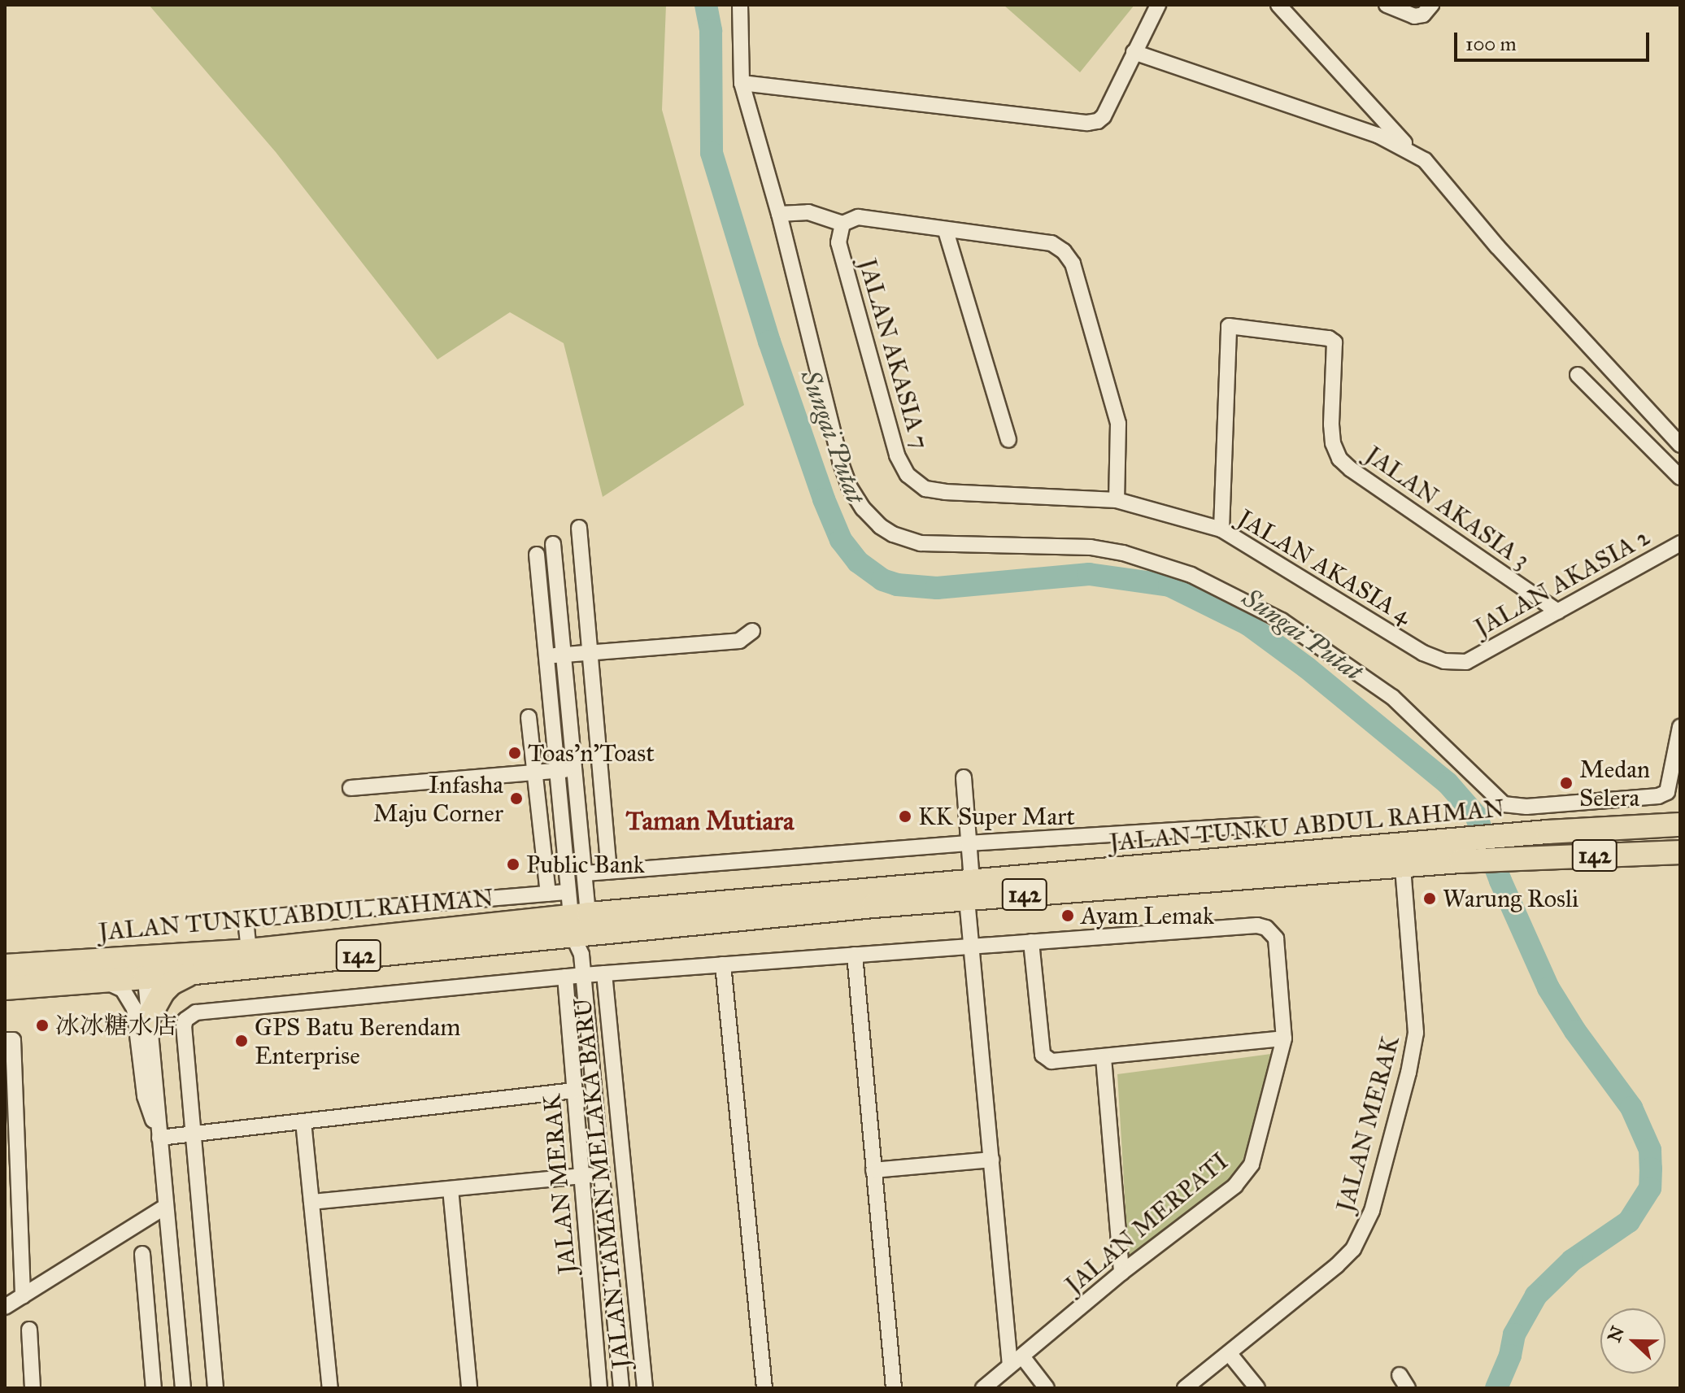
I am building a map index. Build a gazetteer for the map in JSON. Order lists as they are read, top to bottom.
{
  "streets": {
    "main road": ["JALAN TUNKU ABDUL RAHMAN", "142"],
    "street": [
      "JALAN AKASIA 7",
      "JALAN AKASIA 3",
      "JALAN AKASIA 4",
      "JALAN AKASIA 2",
      "JALAN MERAK",
      "JALAN TAMAN MELAKA BARU",
      "JALAN MERPATI"
    ]
  },
  "crossings": [
    ["JALAN AKASIA 7", "JALAN AKASIA 4"],
    ["JALAN AKASIA 3", "JALAN AKASIA 4"],
    ["JALAN AKASIA 3", "JALAN AKASIA 2"],
    ["JALAN AKASIA 4", "JALAN AKASIA 2"],
    ["JALAN TUNKU ABDUL RAHMAN", "JALAN MERAK"],
    ["JALAN MERAK", "JALAN TAMAN MELAKA BARU"],
    ["JALAN TAMAN MELAKA BARU", "JALAN MERPATI"]
  ],
  "districts": ["Taman Mutiara"],
  "water": ["Sungai Putat"],
  "places": [
    "Toas'n'Toast",
    "Medan Selera",
    "Infasha Maju Corner",
    "KK Super Mart",
    "Public Bank",
    "Warung Rosli",
    "Ayam Lemak",
    "冰冰糖水店",
    "GPS Batu Berendam Enterprise"
  ],
  "scale_bar": "100 m",
  "north": "left"
}
